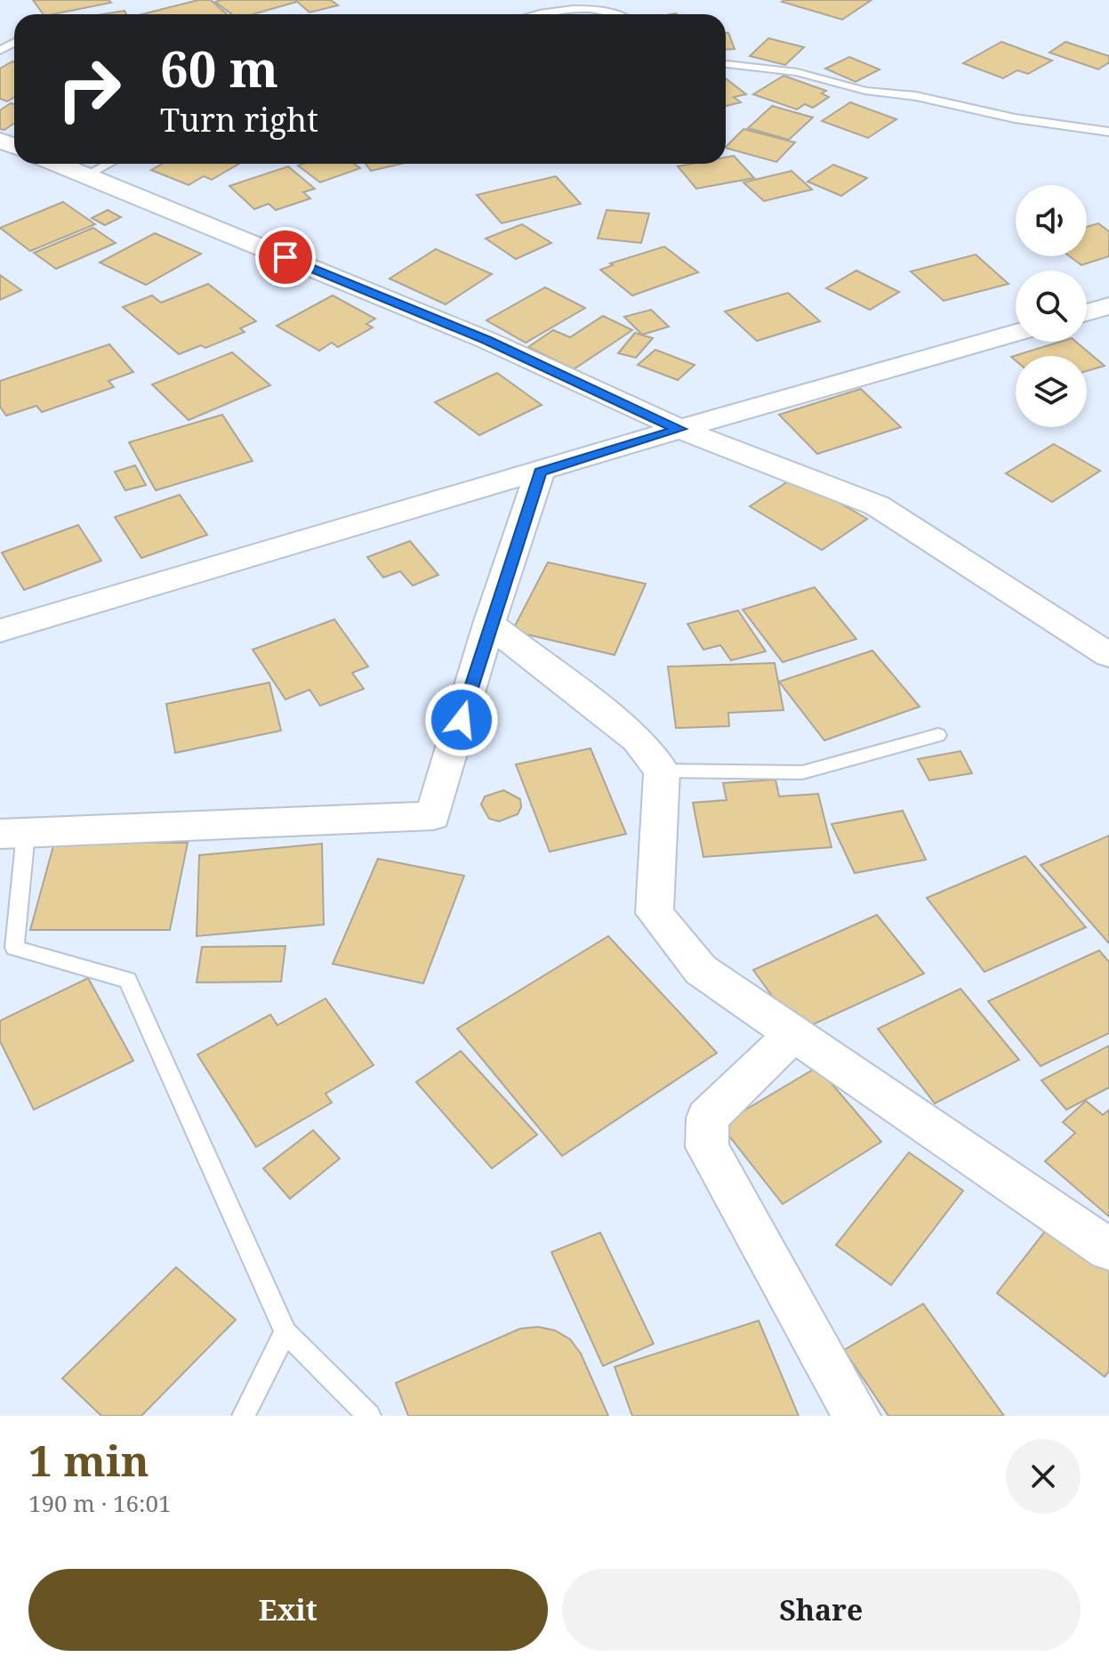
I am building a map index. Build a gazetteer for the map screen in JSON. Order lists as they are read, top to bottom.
{
  "page": {
    "turn": ["60 m", "Turn right"],
    "heading": ["1 min", "190 m · 16:01"],
    "buttons": ["Exit", "Share"]
  }
}
